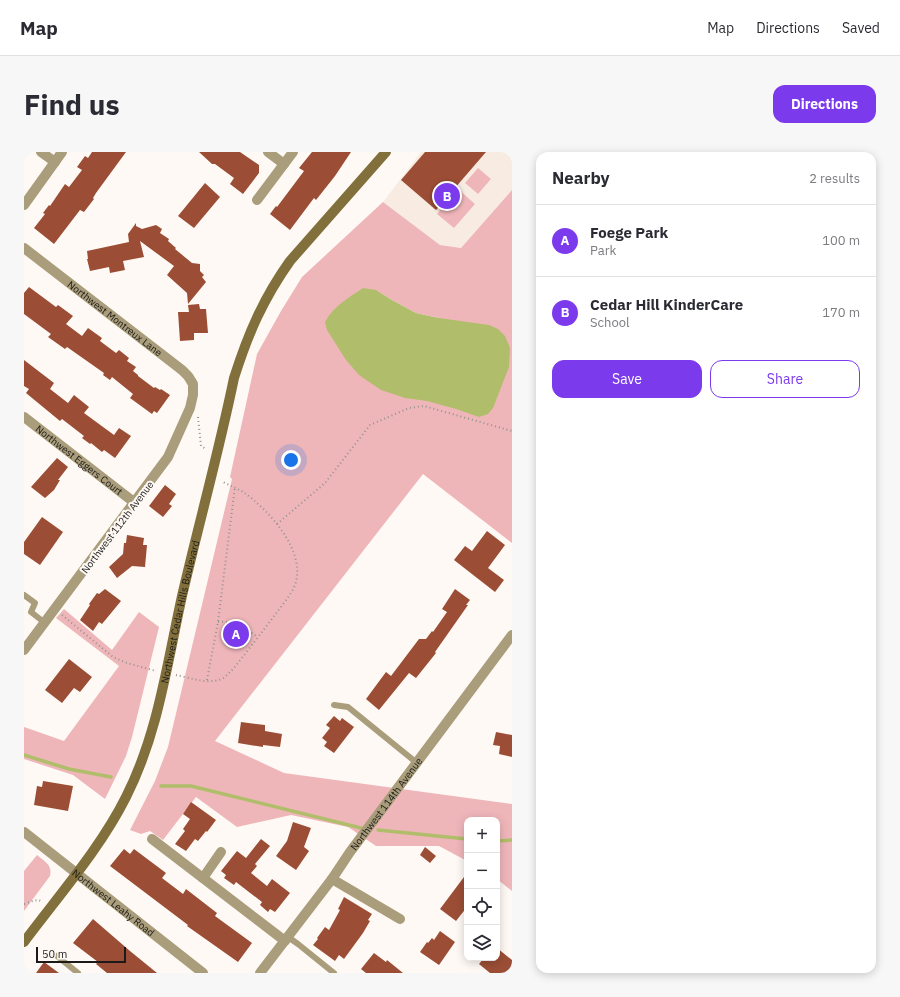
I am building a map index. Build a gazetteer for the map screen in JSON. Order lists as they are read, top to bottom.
{
  "streets": {
    "main road": ["Northwest Cedar Hills Boulevard"],
    "street": [
      "Northwest Montreux Lane",
      "Northwest Eggers Court",
      "Northwest 112th Avenue",
      "Northwest 114th Avenue",
      "Northwest Leahy Road"
    ]
  },
  "crossings": [
    ["Northwest Montreux Lane", "Northwest 112th Avenue"],
    ["Northwest Eggers Court", "Northwest 112th Avenue"],
    ["Northwest Cedar Hills Boulevard", "Northwest Leahy Road"]
  ],
  "scale_bar": "50 m",
  "page": {
    "header": "Map",
    "nav": ["Map", "Directions", "Saved"],
    "buttons": [
      "Directions",
      ["Save", "Share"]
    ],
    "title": "Find us",
    "heading": ["Nearby", "2 results"],
    "pins": ["B", "A"],
    "list": [
      {
        "mark": "A",
        "name": "Foege Park",
        "note": "Park",
        "value": "100 m"
      },
      {
        "mark": "B",
        "name": "Cedar Hill KinderCare",
        "note": "School",
        "value": "170 m"
      }
    ],
    "map_buttons": ["+", "−"],
    "scale": "50 m"
  }
}
